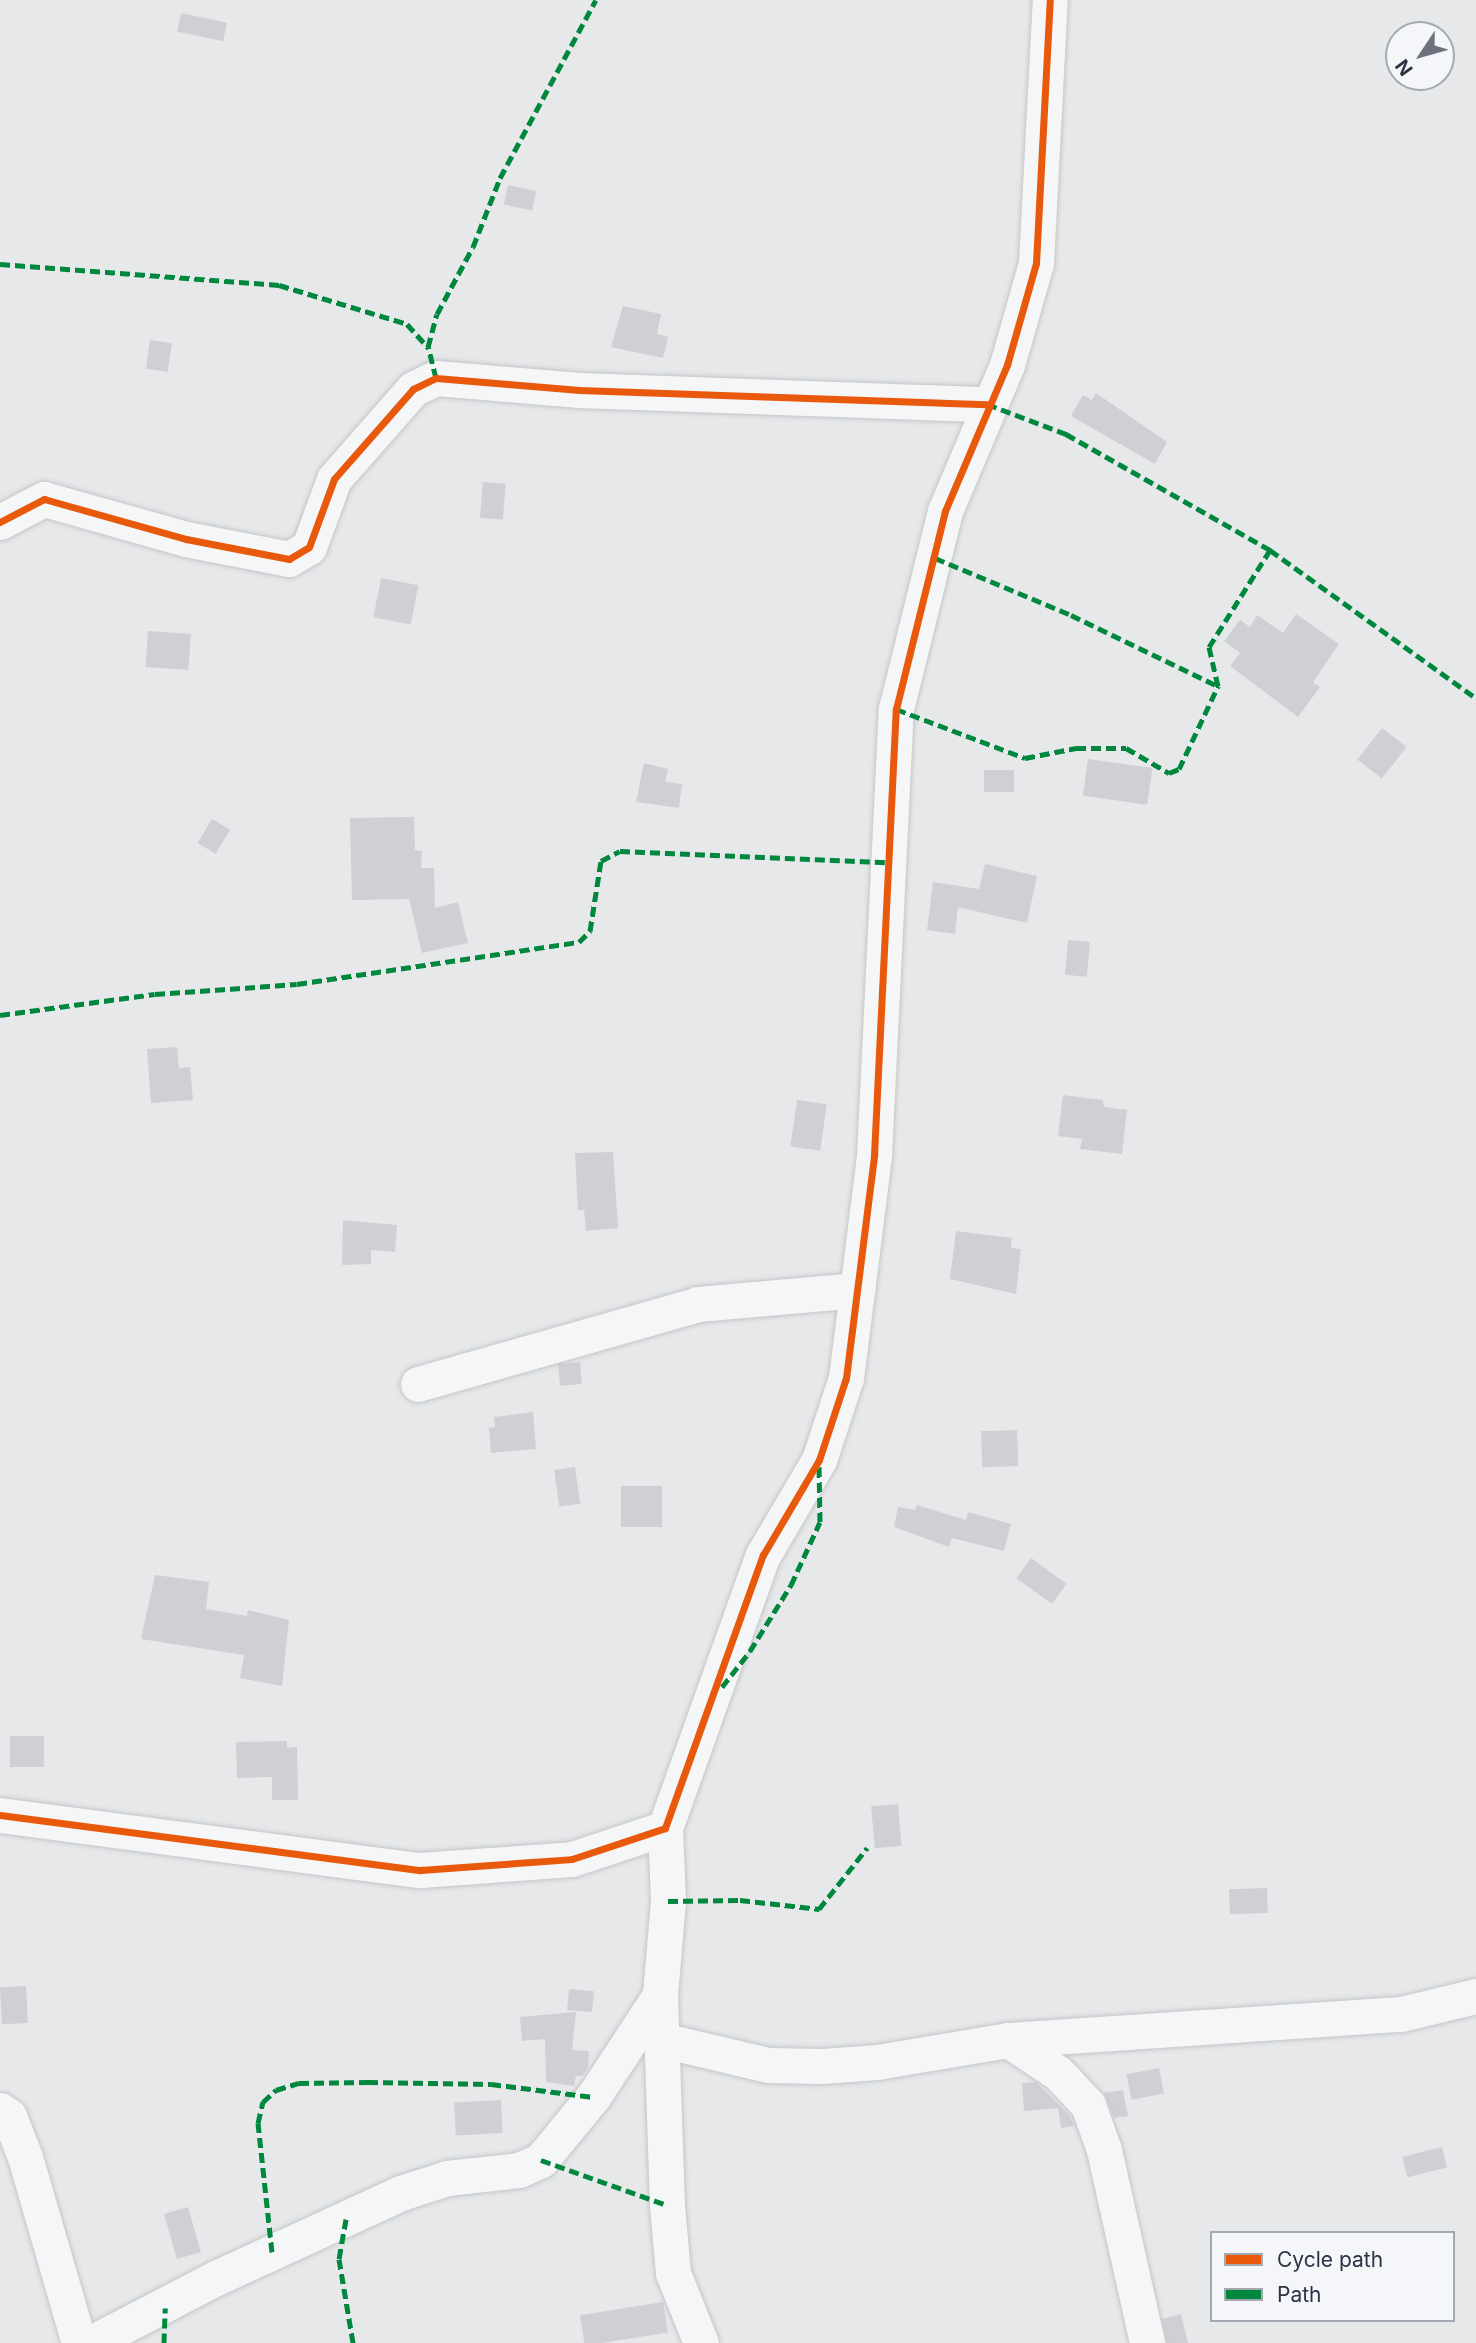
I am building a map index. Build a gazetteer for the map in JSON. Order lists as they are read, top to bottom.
{
  "legend": ["Cycle path", "Path"],
  "north": "bottom left"
}
